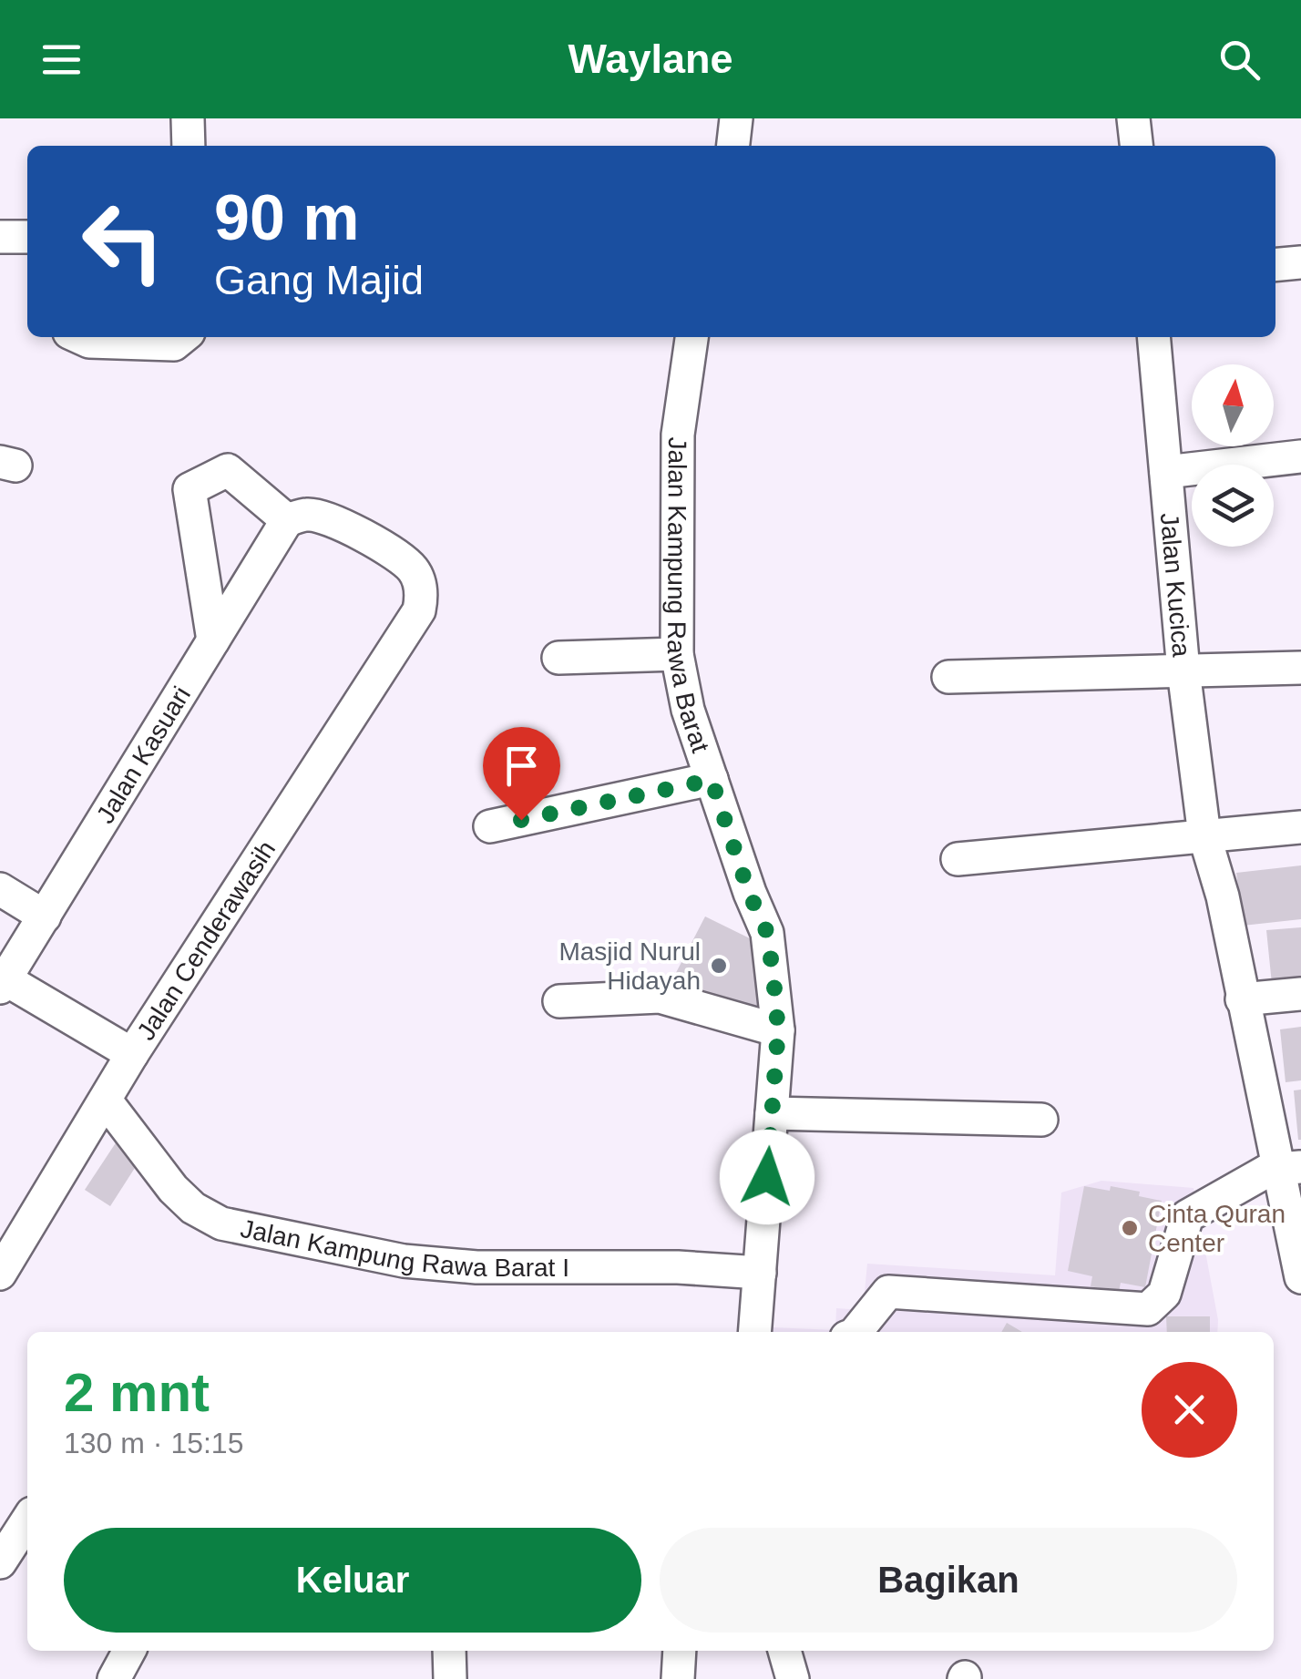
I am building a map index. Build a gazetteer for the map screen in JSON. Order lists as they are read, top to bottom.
{
  "streets": {
    "street": [
      "Jalan Kucica",
      "Jalan Kampung Rawa Barat",
      "Jalan Kasuari",
      "Jalan Cenderawasih",
      "Jalan Kampung Rawa Barat I"
    ]
  },
  "crossings": [
    ["Jalan Kampung Rawa Barat", "Jalan Kampung Rawa Barat I"],
    ["Jalan Kasuari", "Jalan Cenderawasih"],
    ["Jalan Cenderawasih", "Jalan Kampung Rawa Barat I"]
  ],
  "places": ["Masjid Nurul Hidayah", "Cinta Quran Center"],
  "north": "top",
  "page": {
    "header": "Waylane",
    "turn": ["90 m", "Gang Majid"],
    "heading": ["2 mnt", "130 m · 15:15"],
    "buttons": ["Keluar", "Bagikan"]
  }
}
